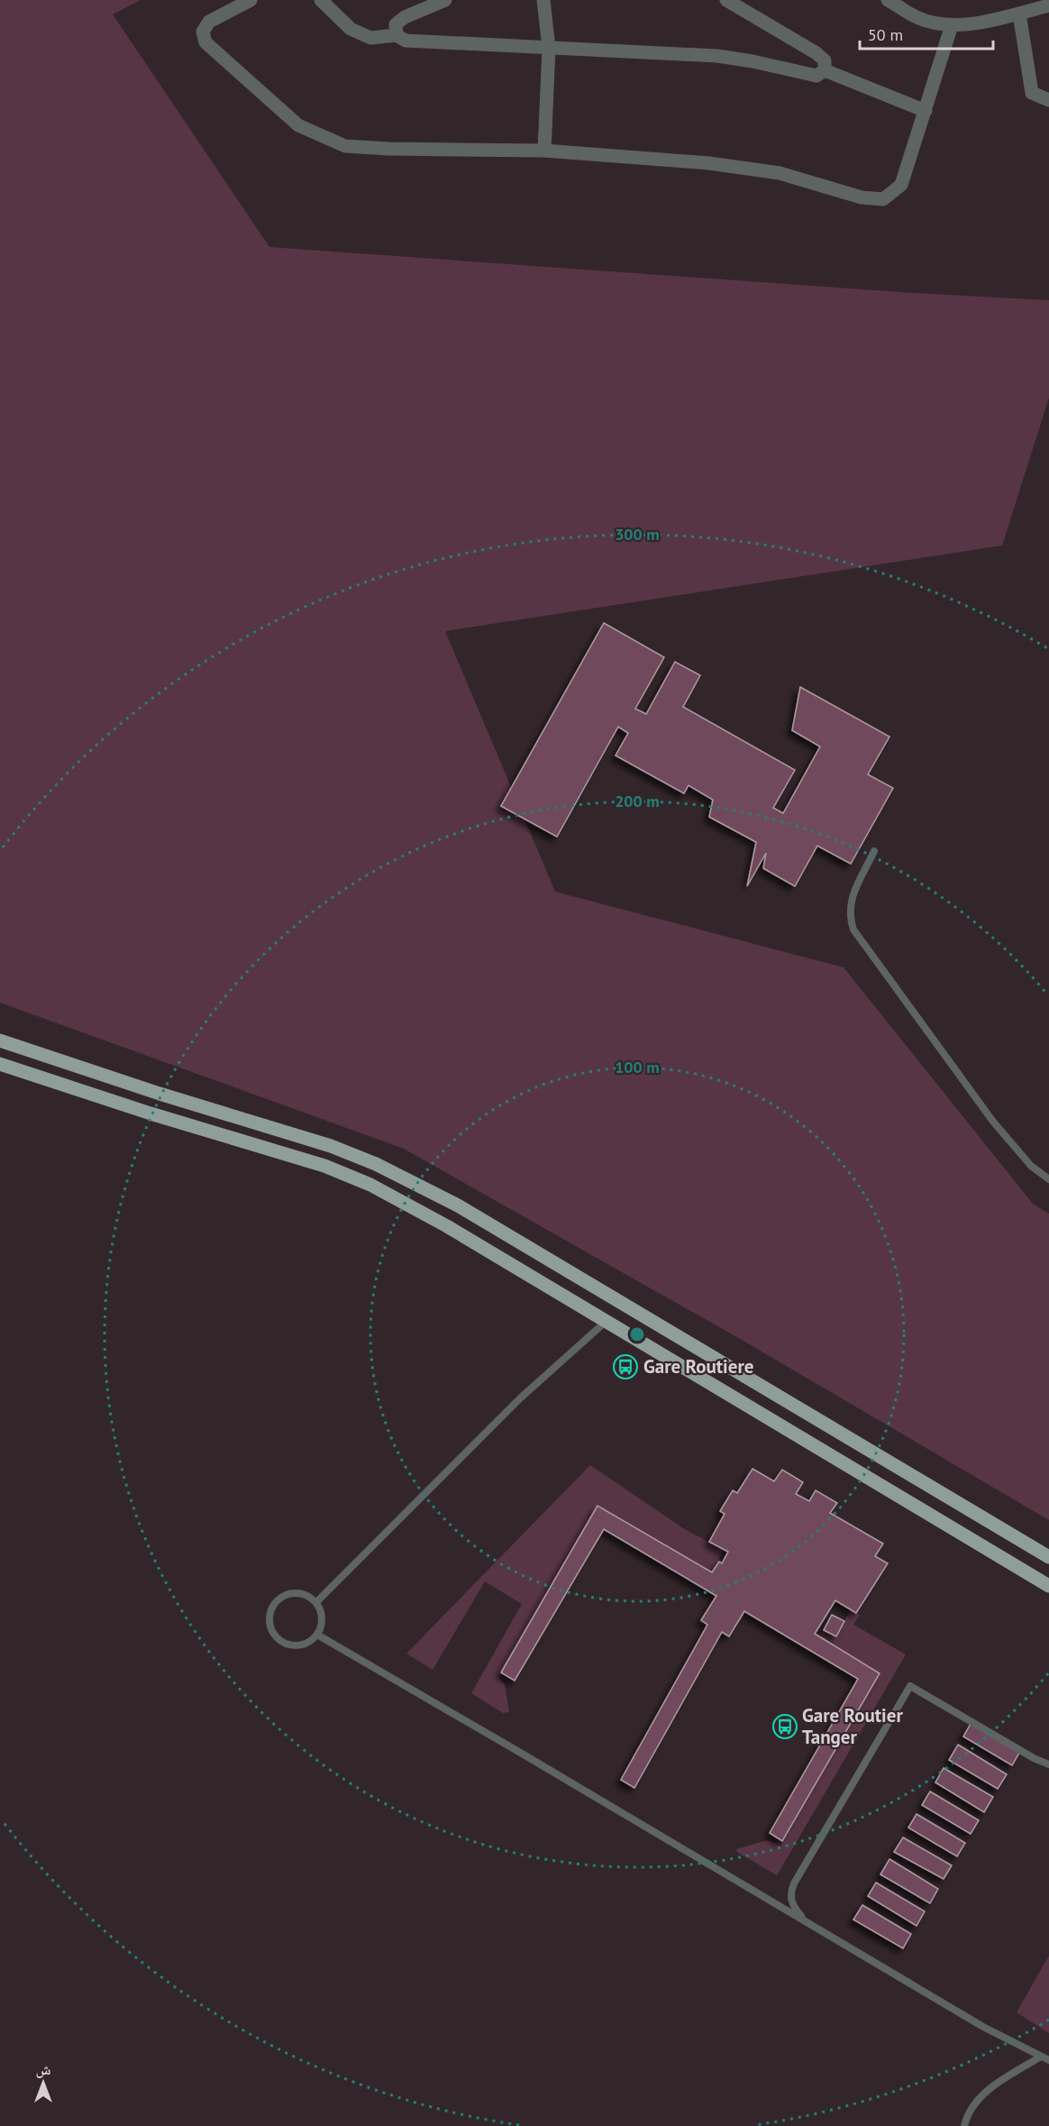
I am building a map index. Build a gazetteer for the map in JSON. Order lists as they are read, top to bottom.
{
  "places": {
    "bus stop": ["Gare Routiere", "Gare Routier Tanger"]
  },
  "scale_bar": "50 m",
  "north": "top",
  "rings": ["300 m", "200 m", "100 m"]
}
